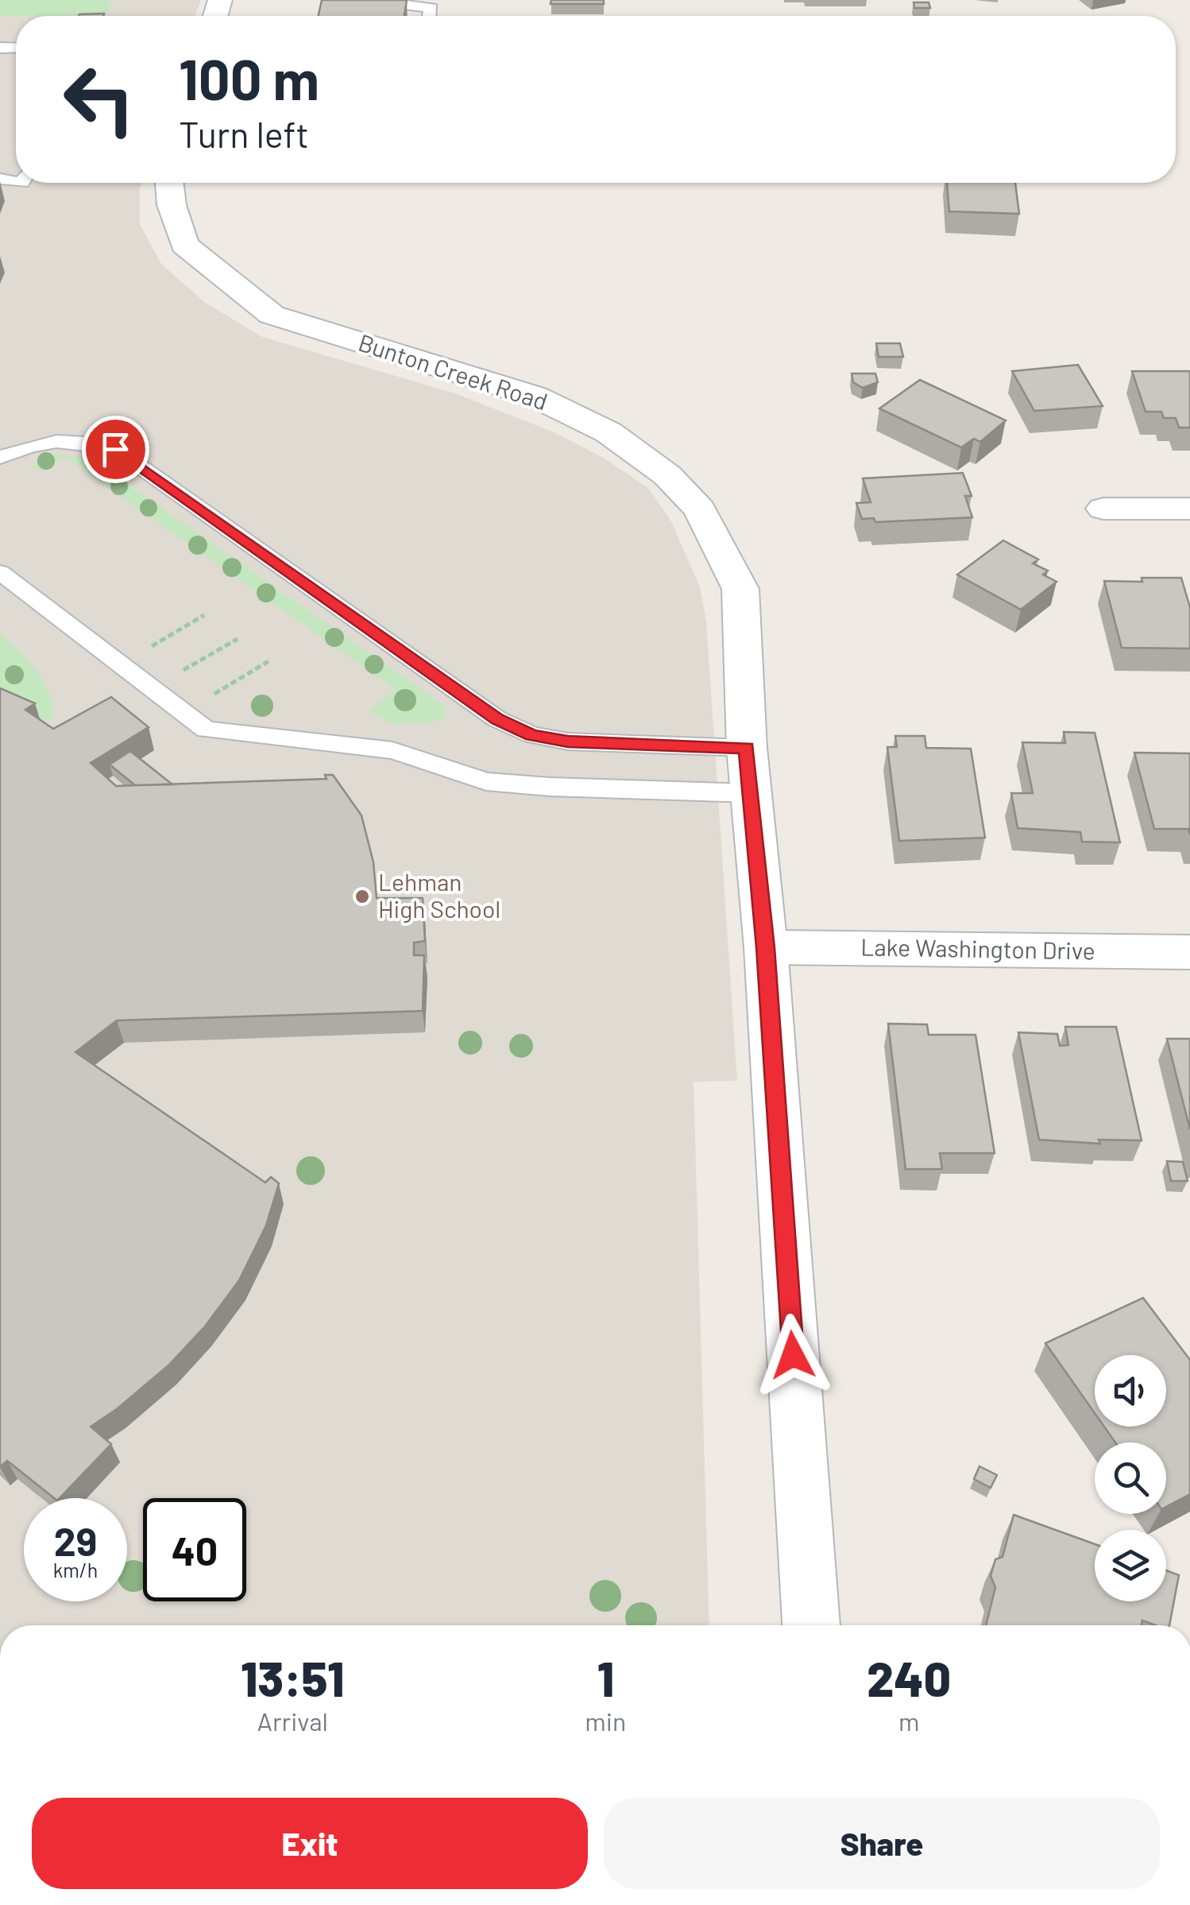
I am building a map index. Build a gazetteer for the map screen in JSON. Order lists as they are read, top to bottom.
{
  "streets": {
    "street": ["Bunton Creek Road", "Lake Washington Drive"]
  },
  "crossings": [
    ["Bunton Creek Road", "Lake Washington Drive"]
  ],
  "places": ["Lehman High School"],
  "page": {
    "turn": ["100 m", "Turn left"],
    "speed": "29 km/h",
    "limit": "40",
    "eta": [
      "13:51",
      "Arrival",
      "1",
      "min",
      "240",
      "m"
    ],
    "buttons": ["Exit", "Share"]
  }
}
